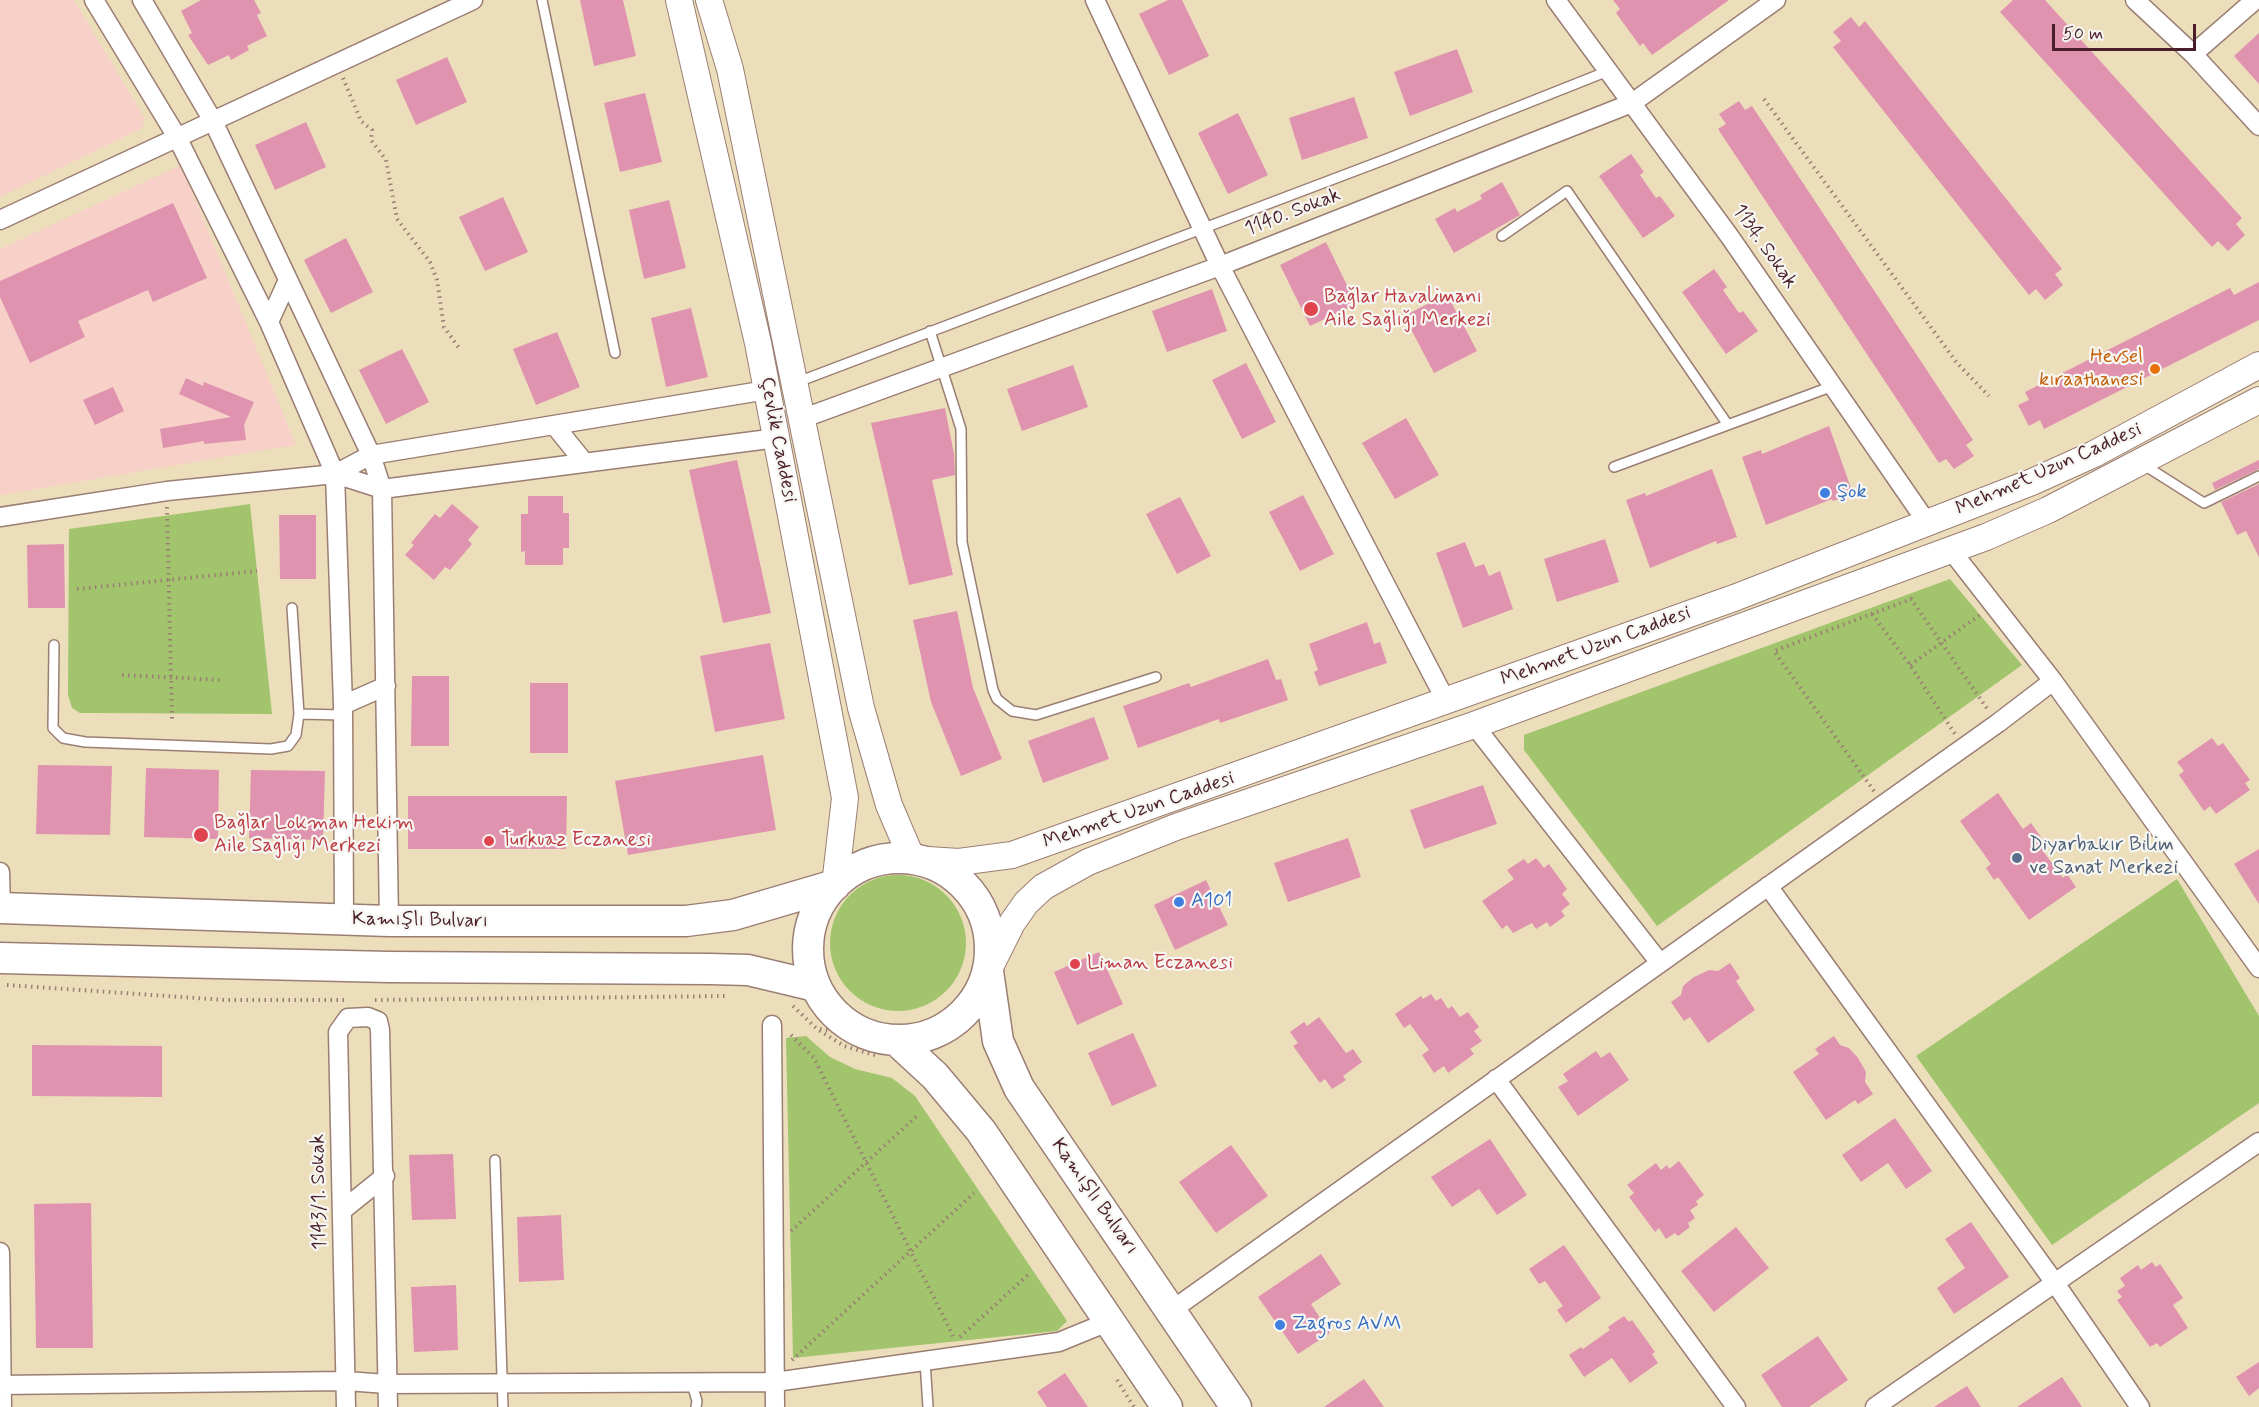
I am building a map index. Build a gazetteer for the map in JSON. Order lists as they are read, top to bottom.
{
  "streets": {
    "highway": ["Kamışlı Bulvarı"],
    "main road": ["Çevlik Caddesi", "Mehmet Uzun Caddesi"],
    "street": ["1140. Sokak", "1134. Sokak", "1143/1. Sokak"]
  },
  "crossings": [
    ["1140. Sokak", "1134. Sokak"],
    ["1140. Sokak", "Çevlik Caddesi"],
    ["1134. Sokak", "Mehmet Uzun Caddesi"],
    ["Çevlik Caddesi", "Mehmet Uzun Caddesi"],
    ["Çevlik Caddesi", "Kamışlı Bulvarı"],
    ["Mehmet Uzun Caddesi", "Kamışlı Bulvarı"]
  ],
  "places": [
    "Bağlar Havalimanı Aile Sağlığı Merkezi",
    "Hevsel kıraathanesi",
    "Şok",
    "Bağlar Lokman Hekim Aile Sağlığı Merkezi",
    "Turkuaz Eczanesi",
    "Diyarbakır Bilim ve Sanat Merkezi",
    "A101",
    "Liman Eczanesi",
    "Zagros AVM"
  ],
  "scale_bar": "50 m"
}
